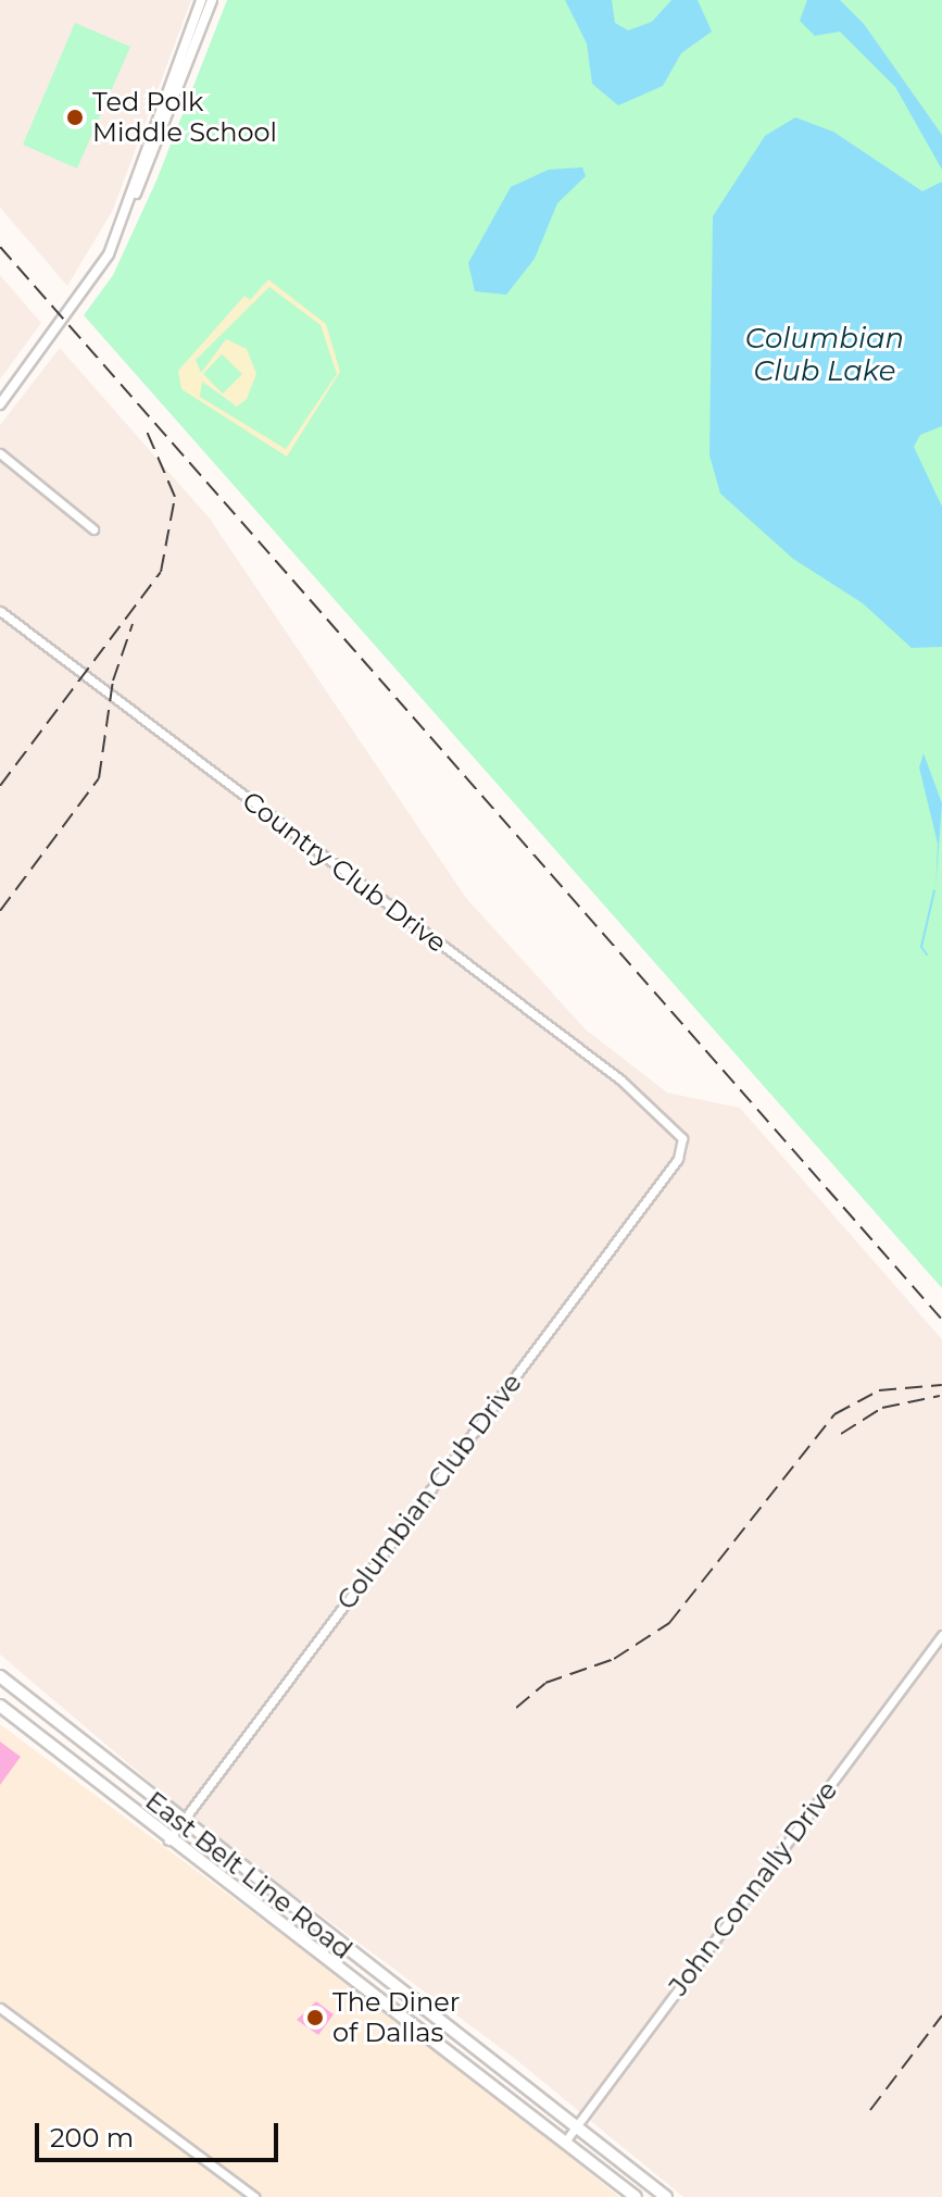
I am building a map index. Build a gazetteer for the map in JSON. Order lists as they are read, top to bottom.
{
  "streets": {
    "main road": ["East Belt Line Road"],
    "street": ["Country Club Drive", "Columbian Club Drive", "John Connally Drive"]
  },
  "crossings": [
    ["Country Club Drive", "Columbian Club Drive"],
    ["Columbian Club Drive", "East Belt Line Road"],
    ["East Belt Line Road", "John Connally Drive"]
  ],
  "water": ["Columbian Club Lake"],
  "places": ["Ted Polk Middle School", "The Diner of Dallas"],
  "scale_bar": "200 m"
}
